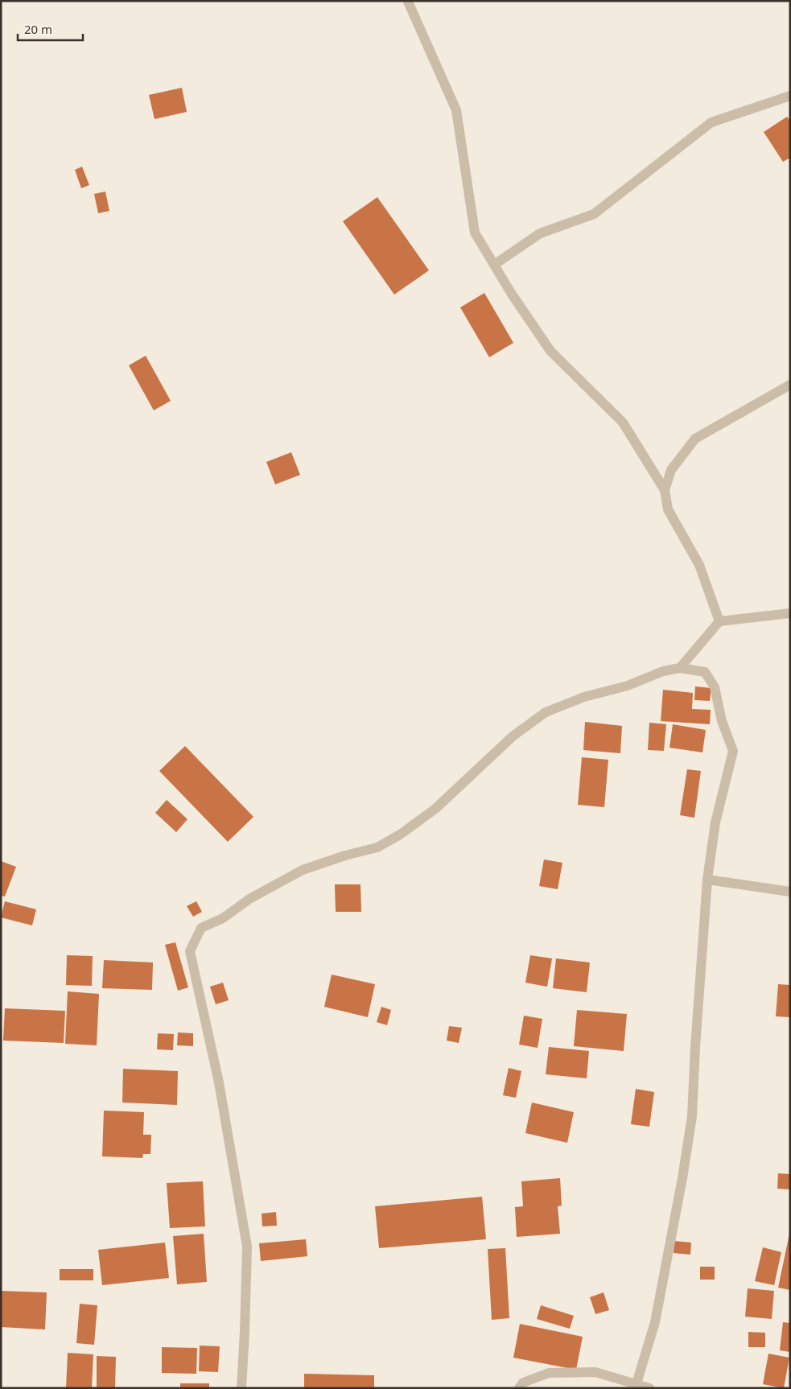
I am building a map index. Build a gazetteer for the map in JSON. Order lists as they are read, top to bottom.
{
  "scale_bar": "20 m"
}
